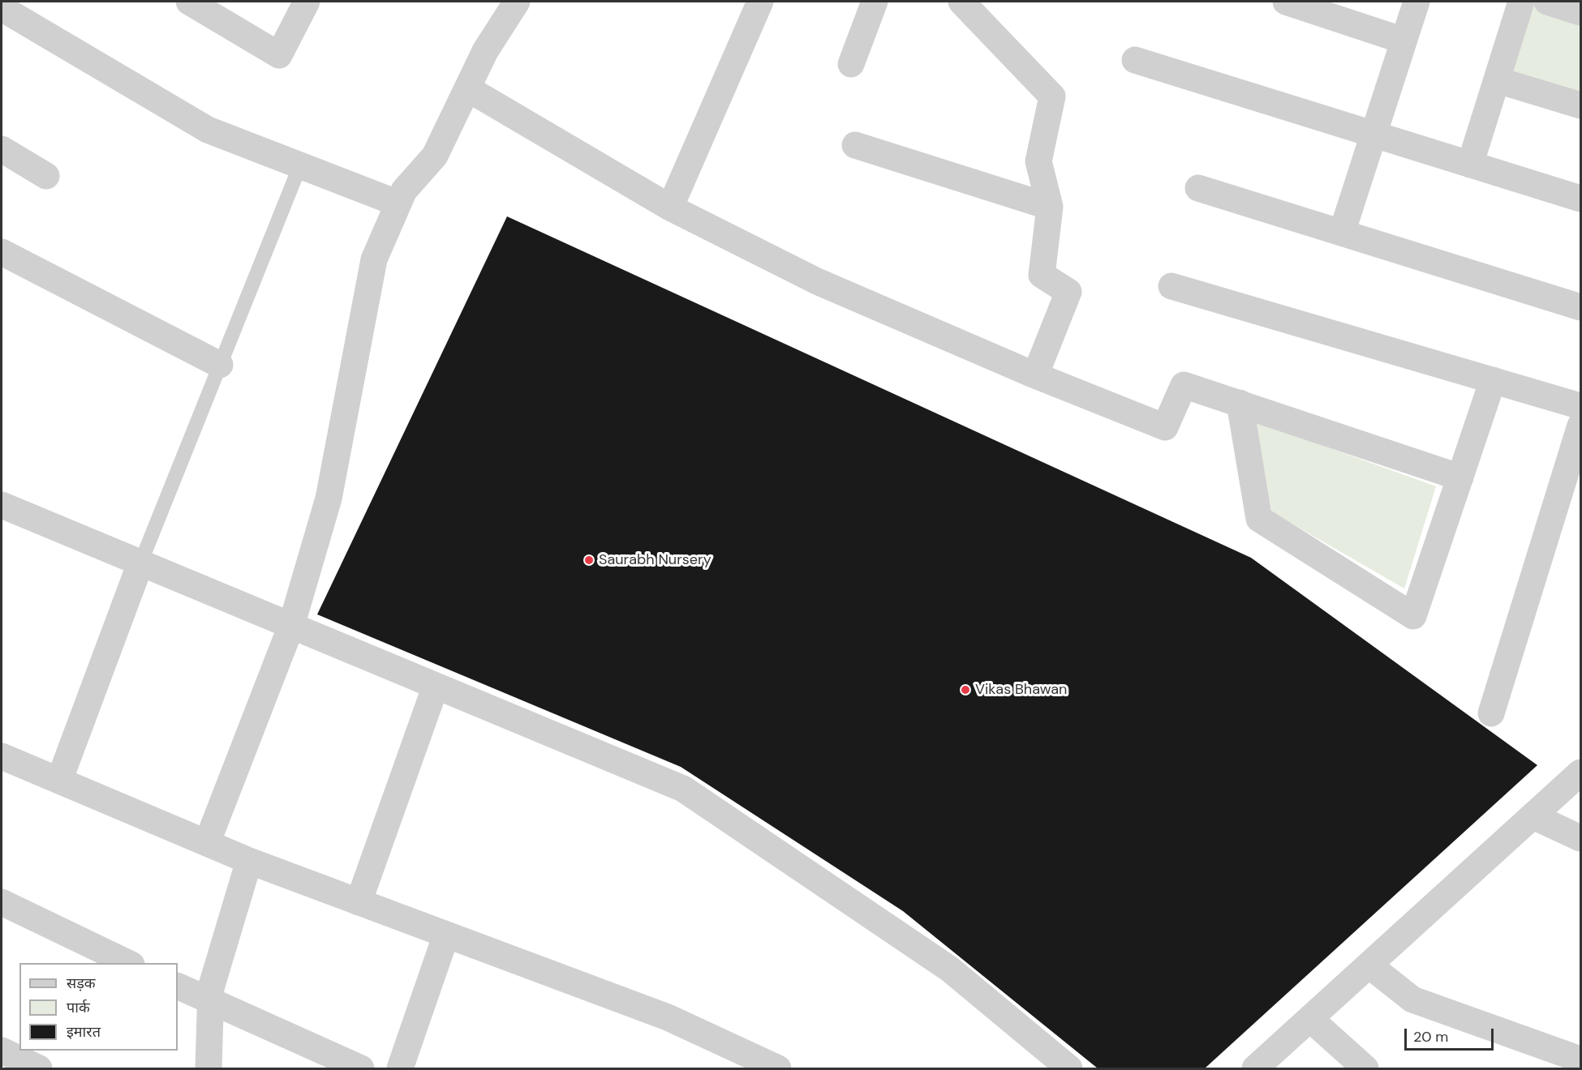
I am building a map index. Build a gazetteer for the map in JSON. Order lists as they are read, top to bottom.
{
  "places": ["Saurabh Nursery", "Vikas Bhawan"],
  "legend": ["सड़क", "पार्क", "इमारत"],
  "scale_bar": "20 m"
}
